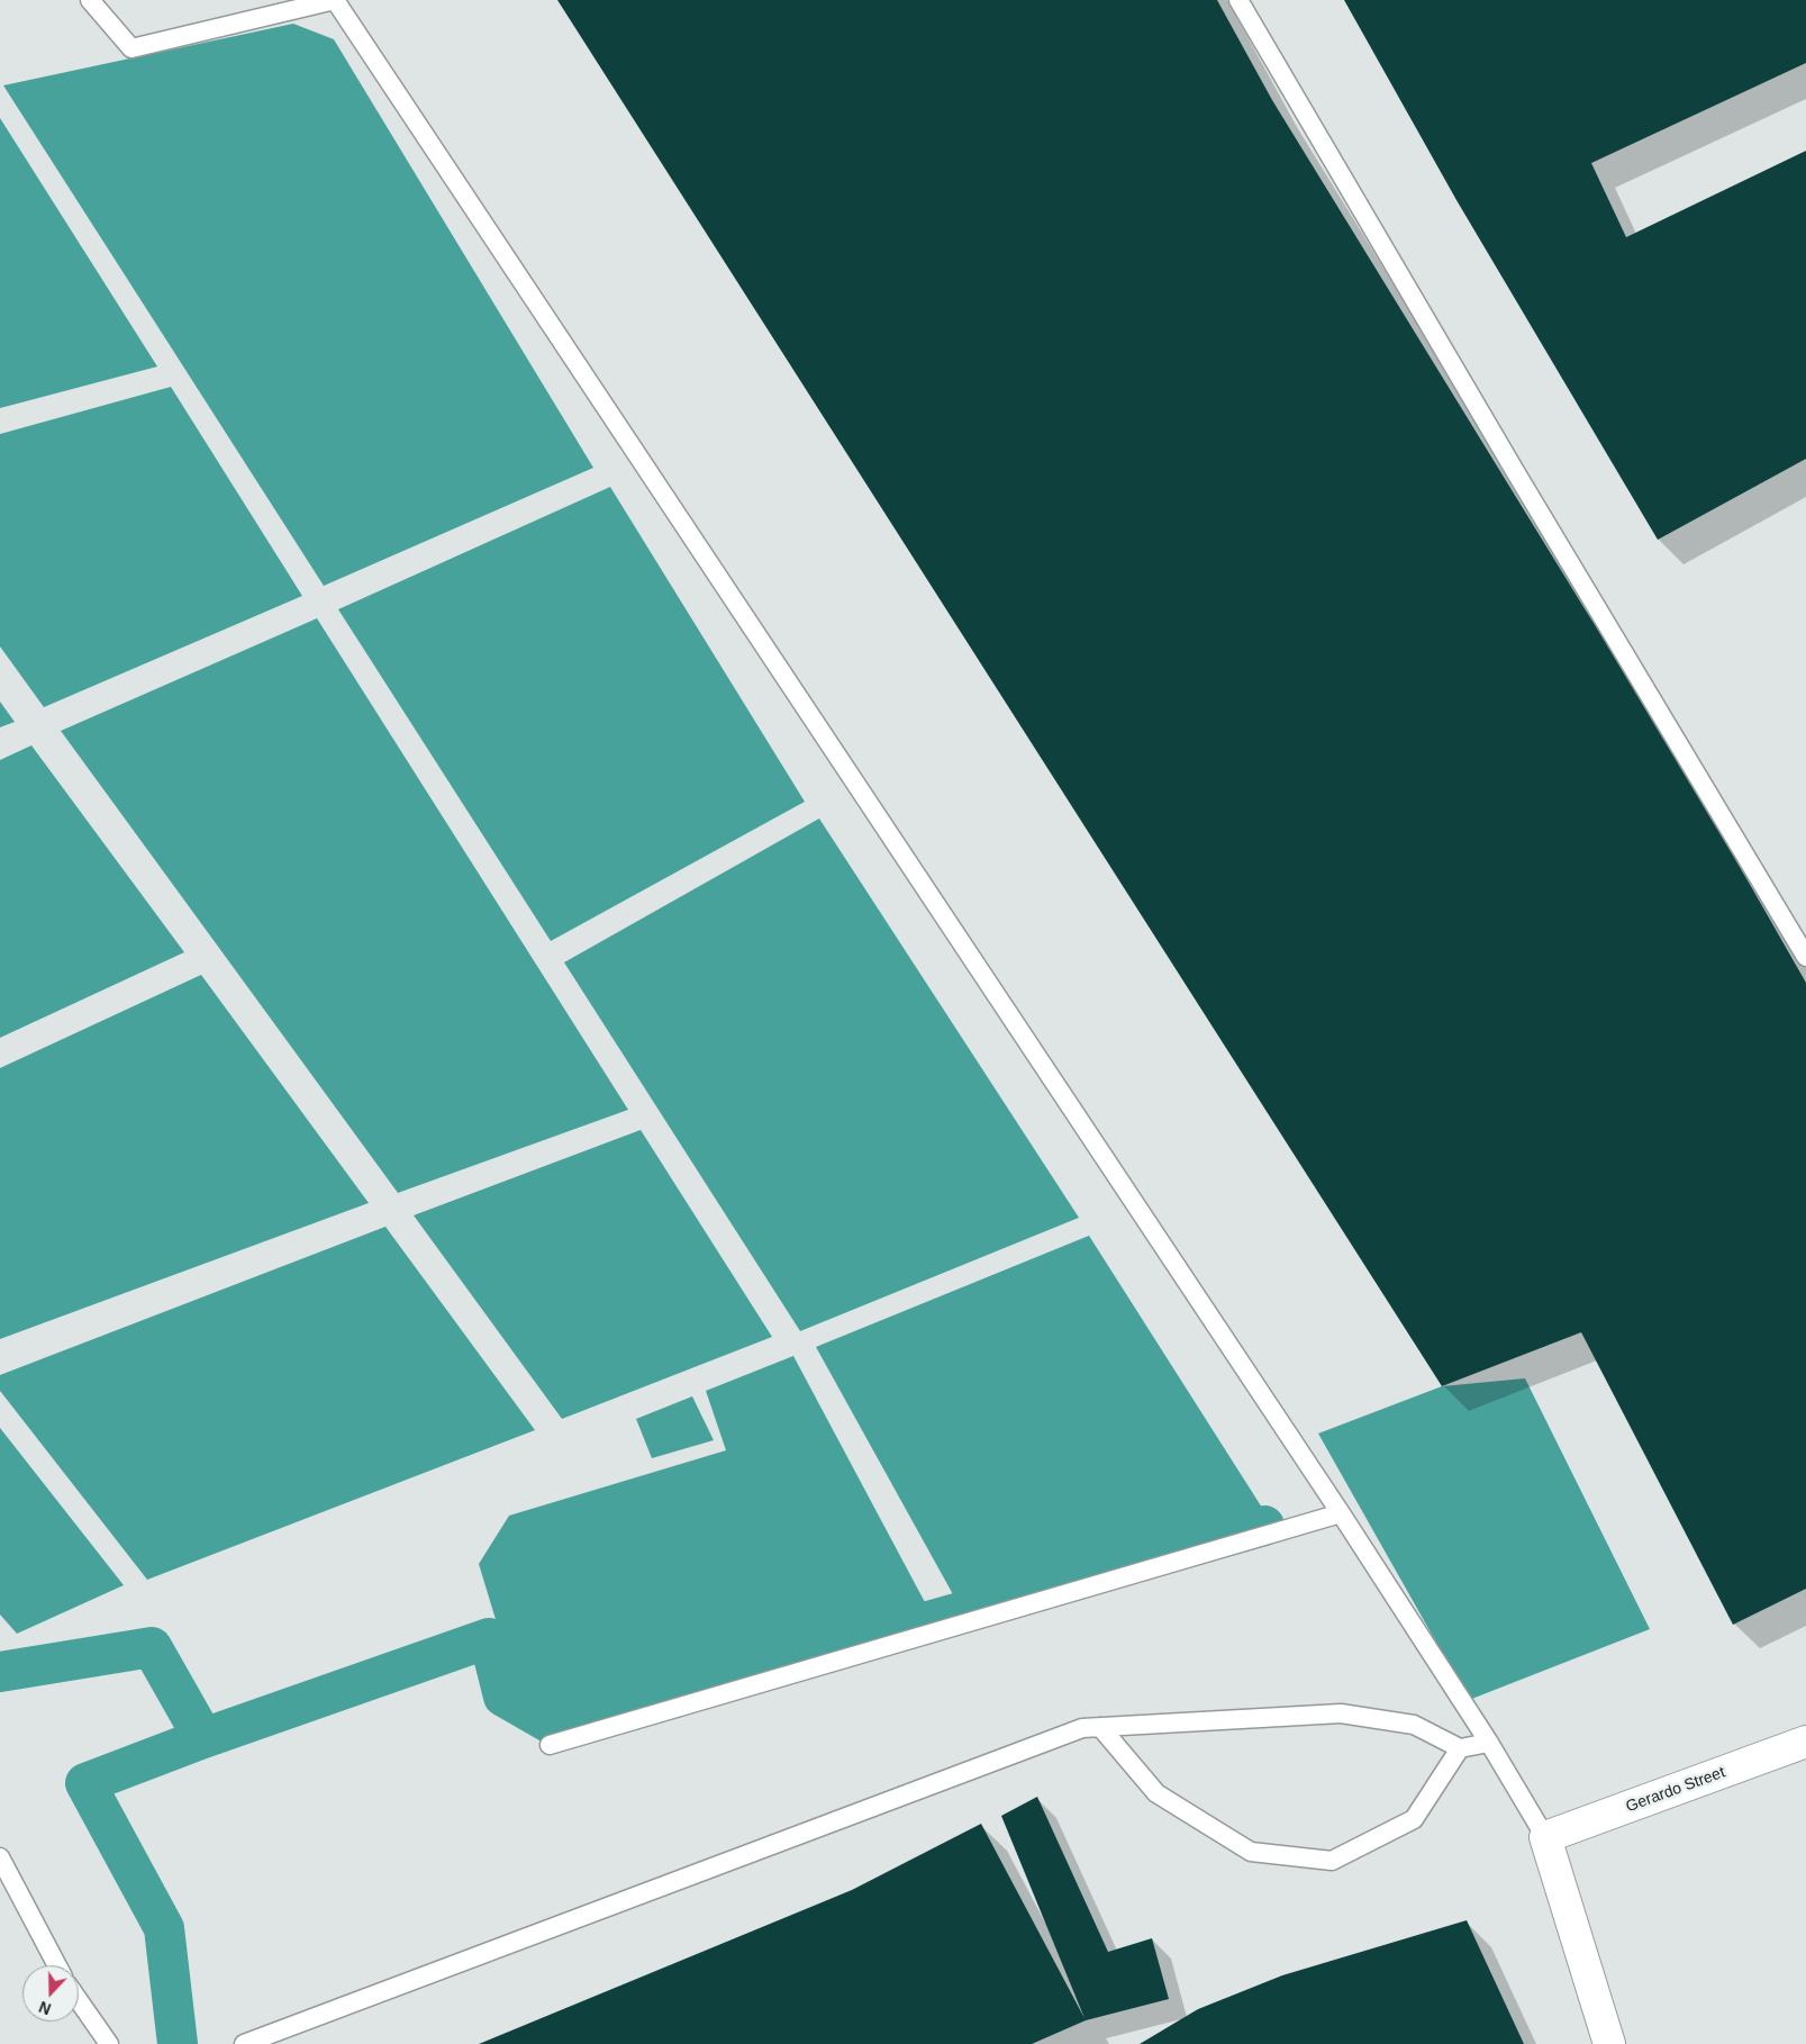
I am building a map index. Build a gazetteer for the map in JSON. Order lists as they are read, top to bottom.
{
  "streets": {
    "street": ["Gerardo Street"]
  },
  "north": "bottom"
}
